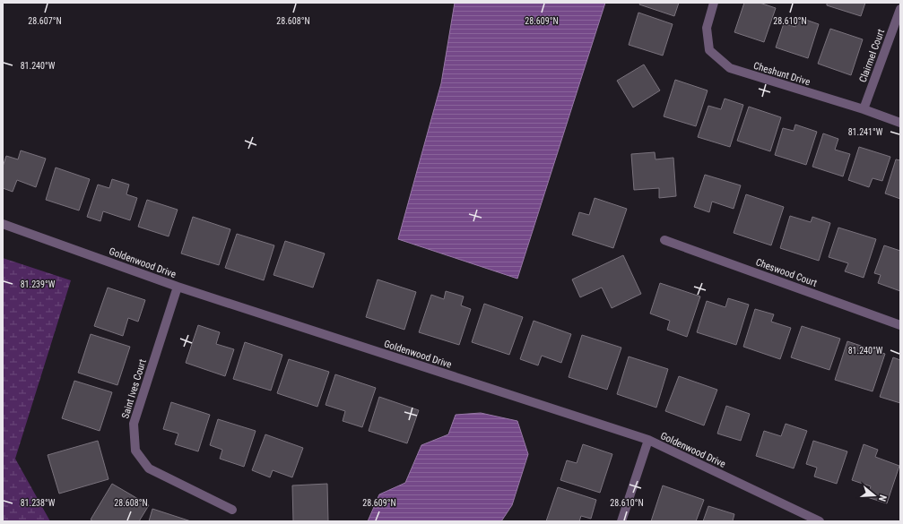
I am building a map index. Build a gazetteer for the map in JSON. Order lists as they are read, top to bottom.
{
  "streets": {
    "street": [
      "Clairmel Court",
      "Cheshunt Drive",
      "Goldenwood Drive",
      "Cheswood Court",
      "Saint Ives Court"
    ]
  },
  "crossings": [
    ["Clairmel Court", "Cheshunt Drive"],
    ["Goldenwood Drive", "Saint Ives Court"]
  ],
  "north": "right",
  "coordinates": [
    "28.607°N",
    "28.608°N",
    "28.609°N",
    "28.610°N",
    "81.240°W",
    "81.241°W",
    "81.239°W",
    "81.238°W"
  ]
}
